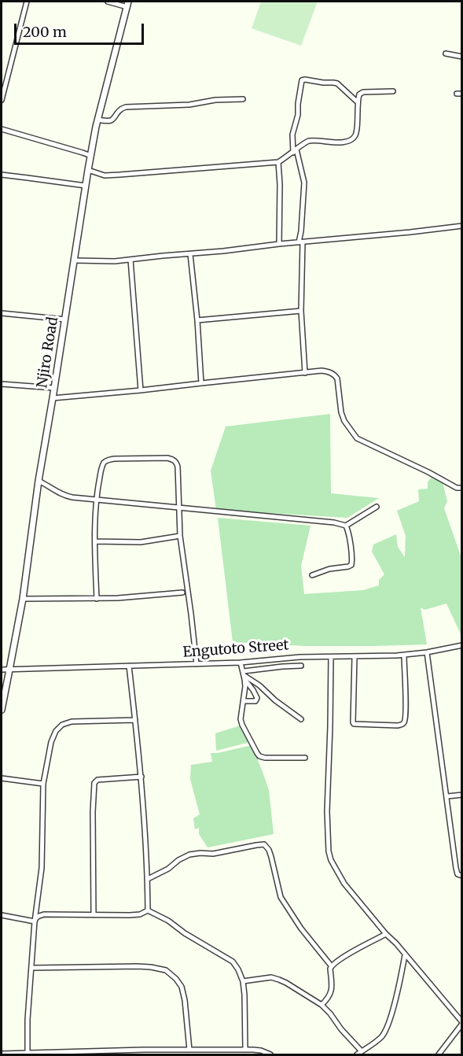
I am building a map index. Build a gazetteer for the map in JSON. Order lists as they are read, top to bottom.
{
  "streets": {
    "street": ["Njiro Road", "Engutoto Street"]
  },
  "crossings": [
    ["Njiro Road", "Engutoto Street"]
  ],
  "scale_bar": "200 m"
}
